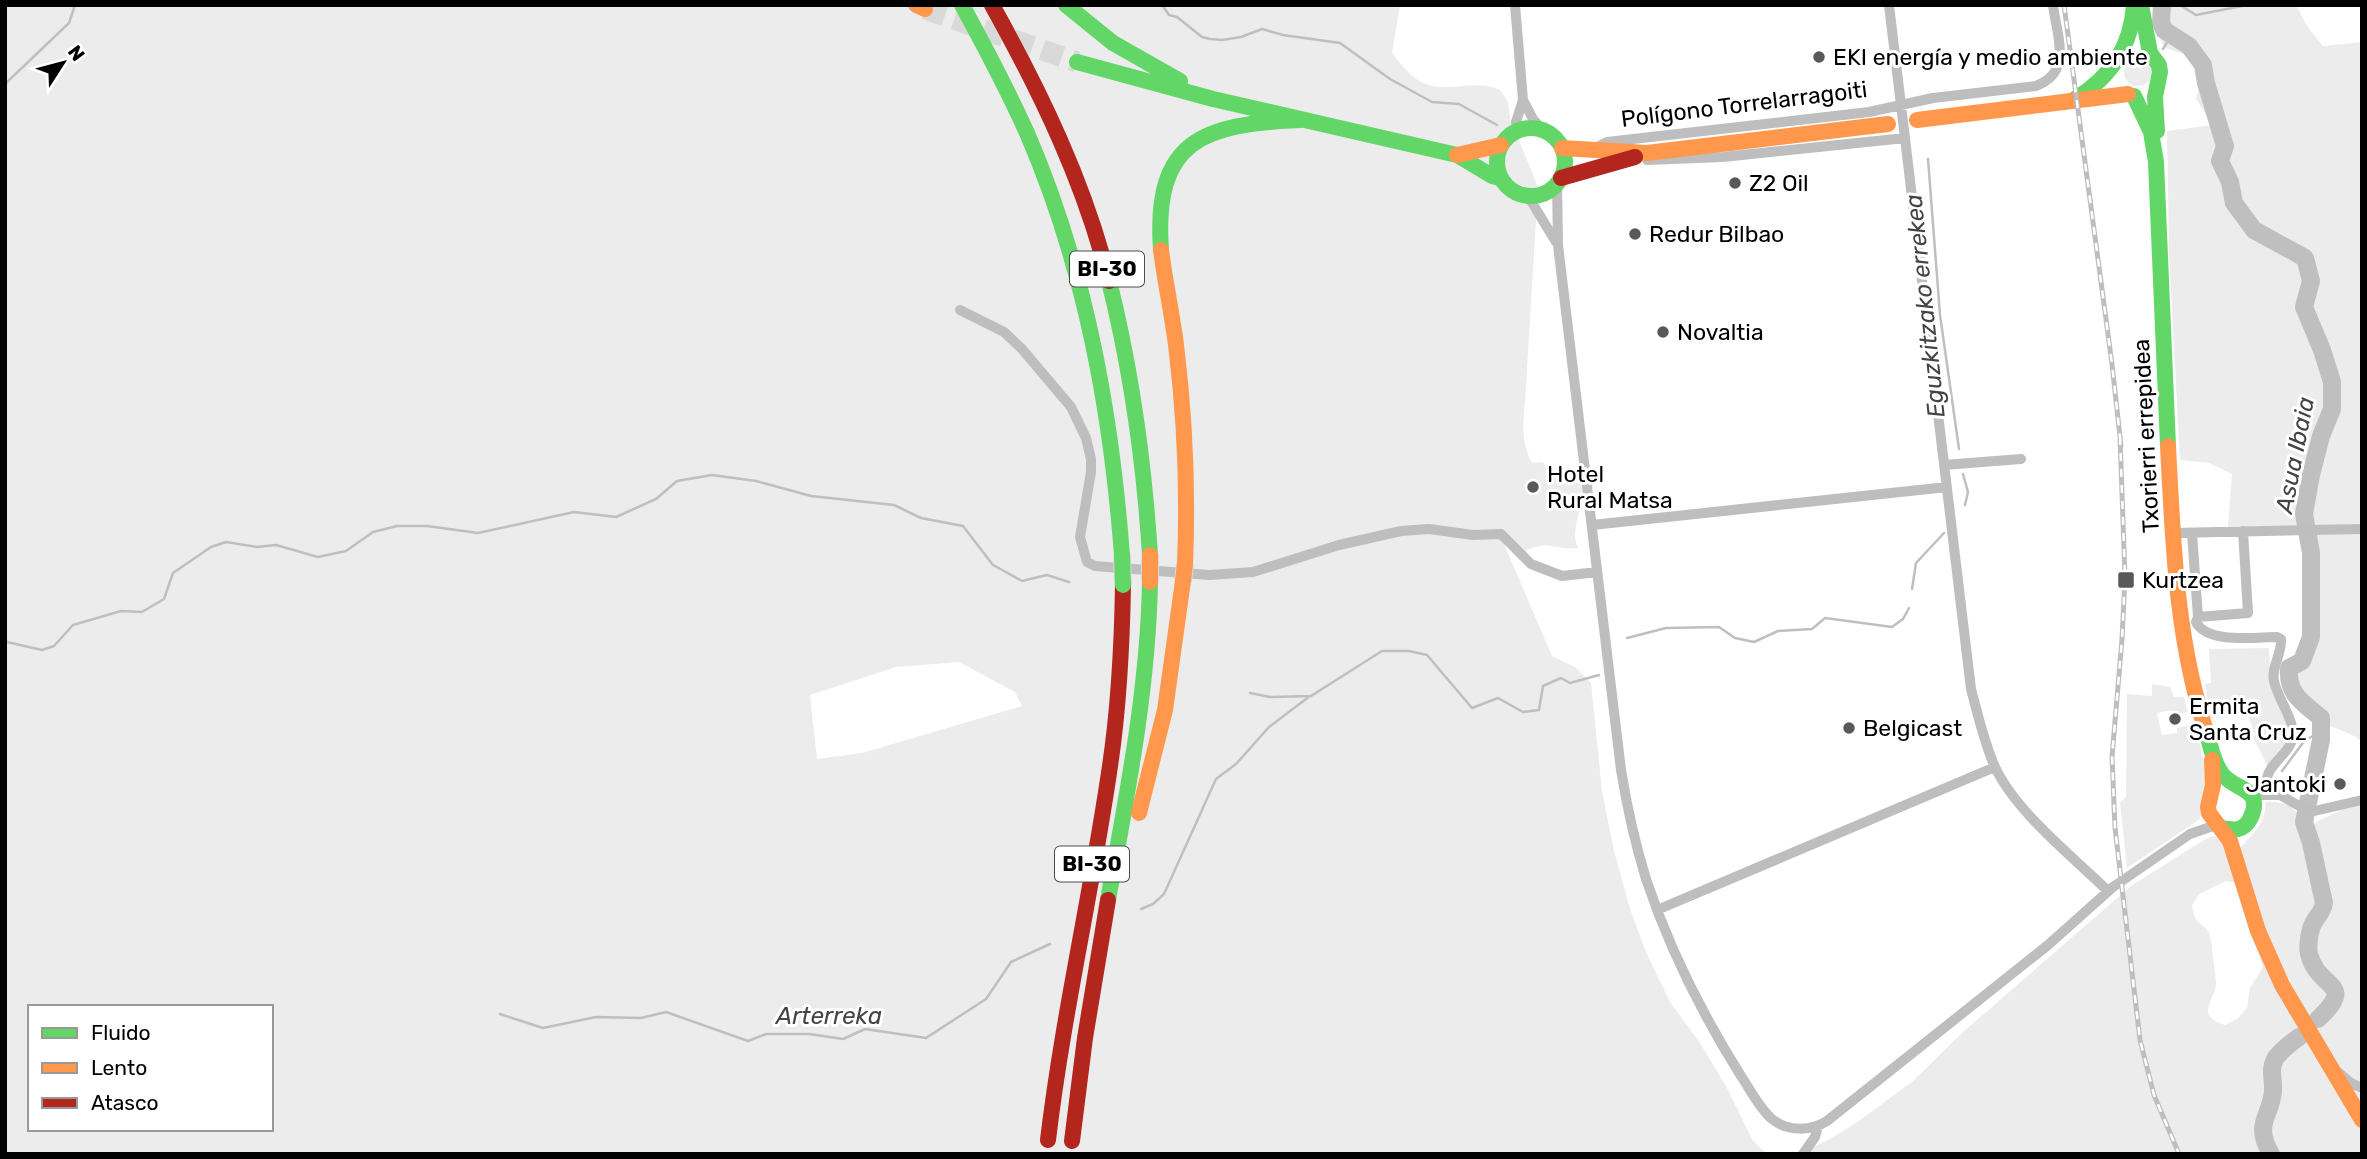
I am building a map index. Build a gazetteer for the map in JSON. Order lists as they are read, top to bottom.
{
  "streets": {
    "main road": ["BI-30", "Txorierri errepidea"],
    "street": ["Polígono Torrelarragoiti"]
  },
  "water": ["Eguzkitzako errekea", "Asua Ibaia", "Arterreka"],
  "places": {
    "other": [
      "EKI energía y medio ambiente",
      "Z2 Oil",
      "Redur Bilbao",
      "Novaltia",
      "Hotel Rural Matsa",
      "Ermita Santa Cruz",
      "Belgicast",
      "Jantoki"
    ],
    "transit": ["Kurtzea"]
  },
  "legend": ["Fluido", "Lento", "Atasco"],
  "north": "top right"
}
